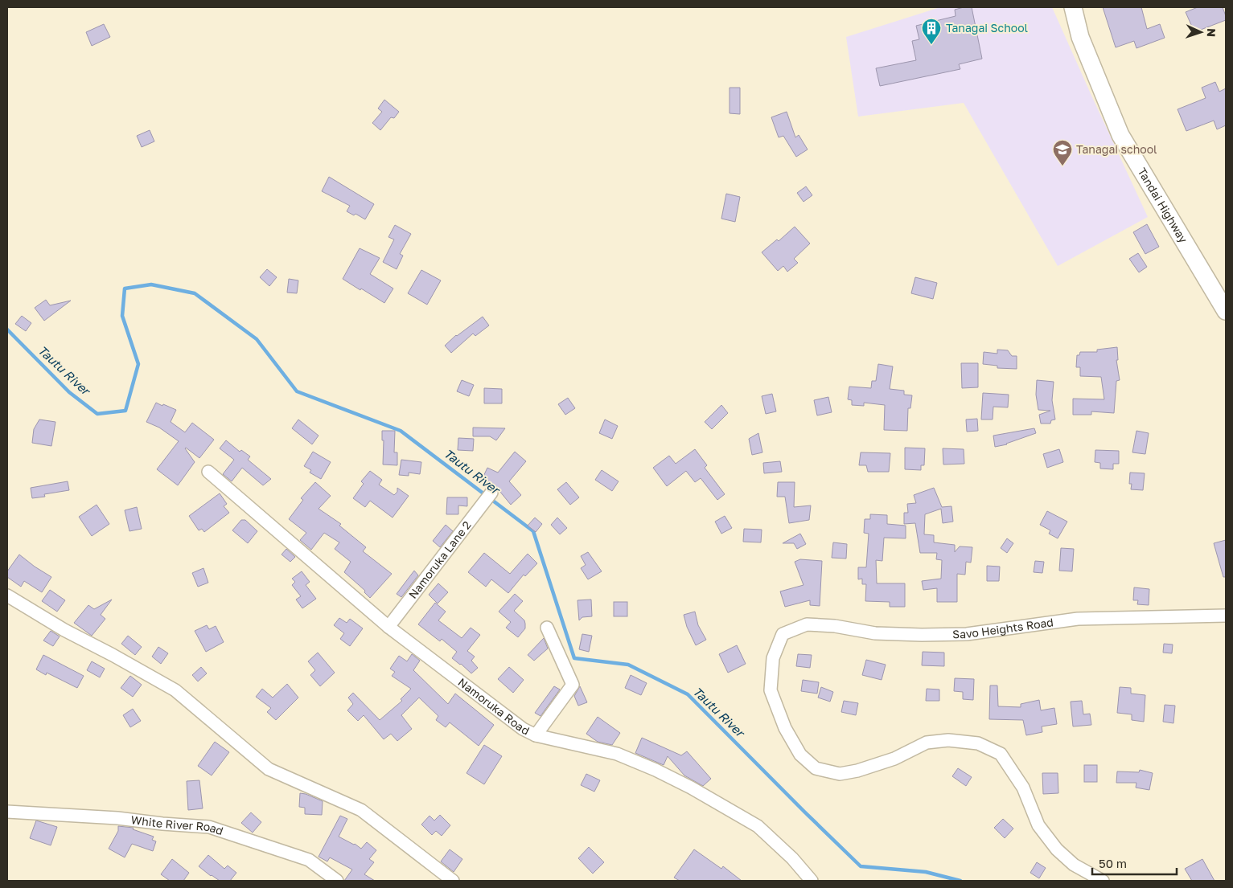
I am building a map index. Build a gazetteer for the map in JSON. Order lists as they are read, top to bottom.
{
  "streets": {
    "main road": ["Tandai Highway"],
    "street": [
      "Namoruka Lane 2",
      "Savo Heights Road",
      "Namoruka Road",
      "White River Road"
    ]
  },
  "crossings": [
    ["Namoruka Lane 2", "Namoruka Road"]
  ],
  "water": ["Tautu River"],
  "places": {
    "building": ["Tanagai School"],
    "school or university": ["Tanagai school"]
  },
  "scale_bar": "50 m",
  "north": "right"
}
